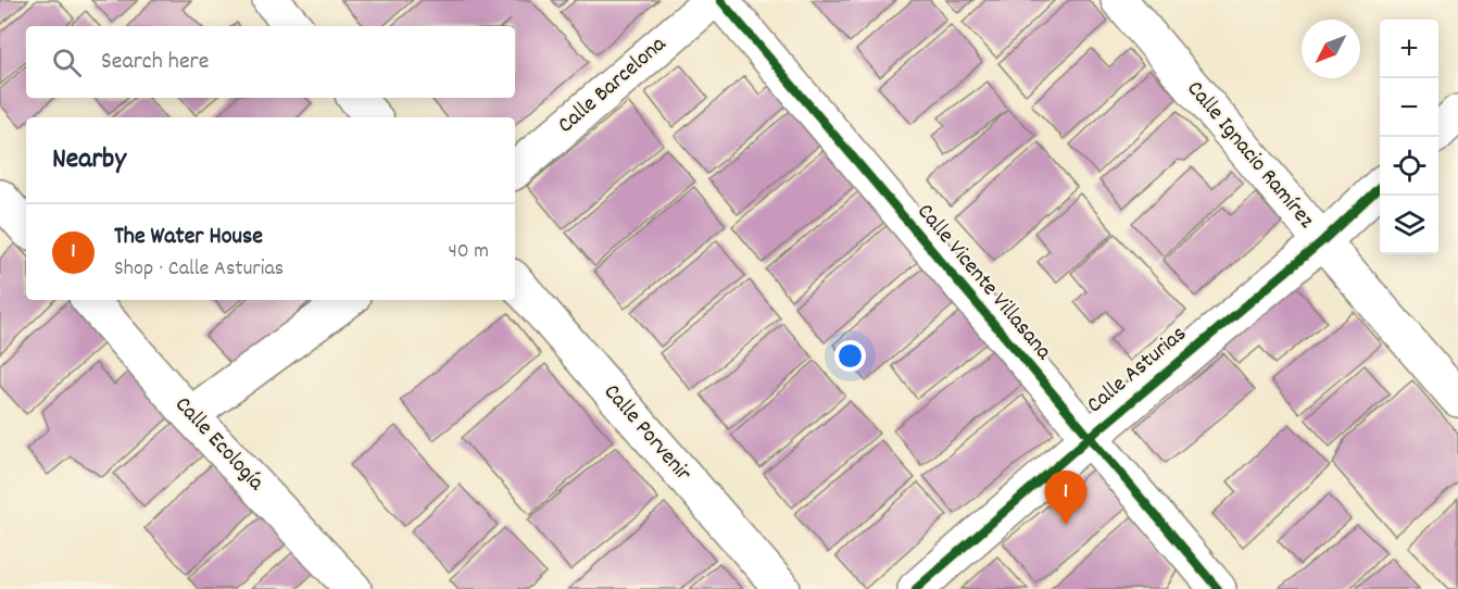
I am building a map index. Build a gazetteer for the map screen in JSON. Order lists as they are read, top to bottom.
{
  "streets": {
    "street": [
      "Calle Barcelona",
      "Calle Ignacio Ramírez",
      "Calle Vicente Villasana",
      "Calle Asturias",
      "Calle Porvenir",
      "Calle Ecología"
    ]
  },
  "crossings": [
    ["Calle Ignacio Ramírez", "Calle Asturias"],
    ["Calle Vicente Villasana", "Calle Asturias"]
  ],
  "north": "bottom left",
  "page": {
    "map_buttons": ["+", "−"],
    "search": "Search here",
    "heading": "Nearby",
    "list": [
      {
        "mark": "1",
        "name": "The Water House",
        "note": "Shop · Calle Asturias",
        "value": "40 m"
      }
    ],
    "pins": "1"
  }
}
